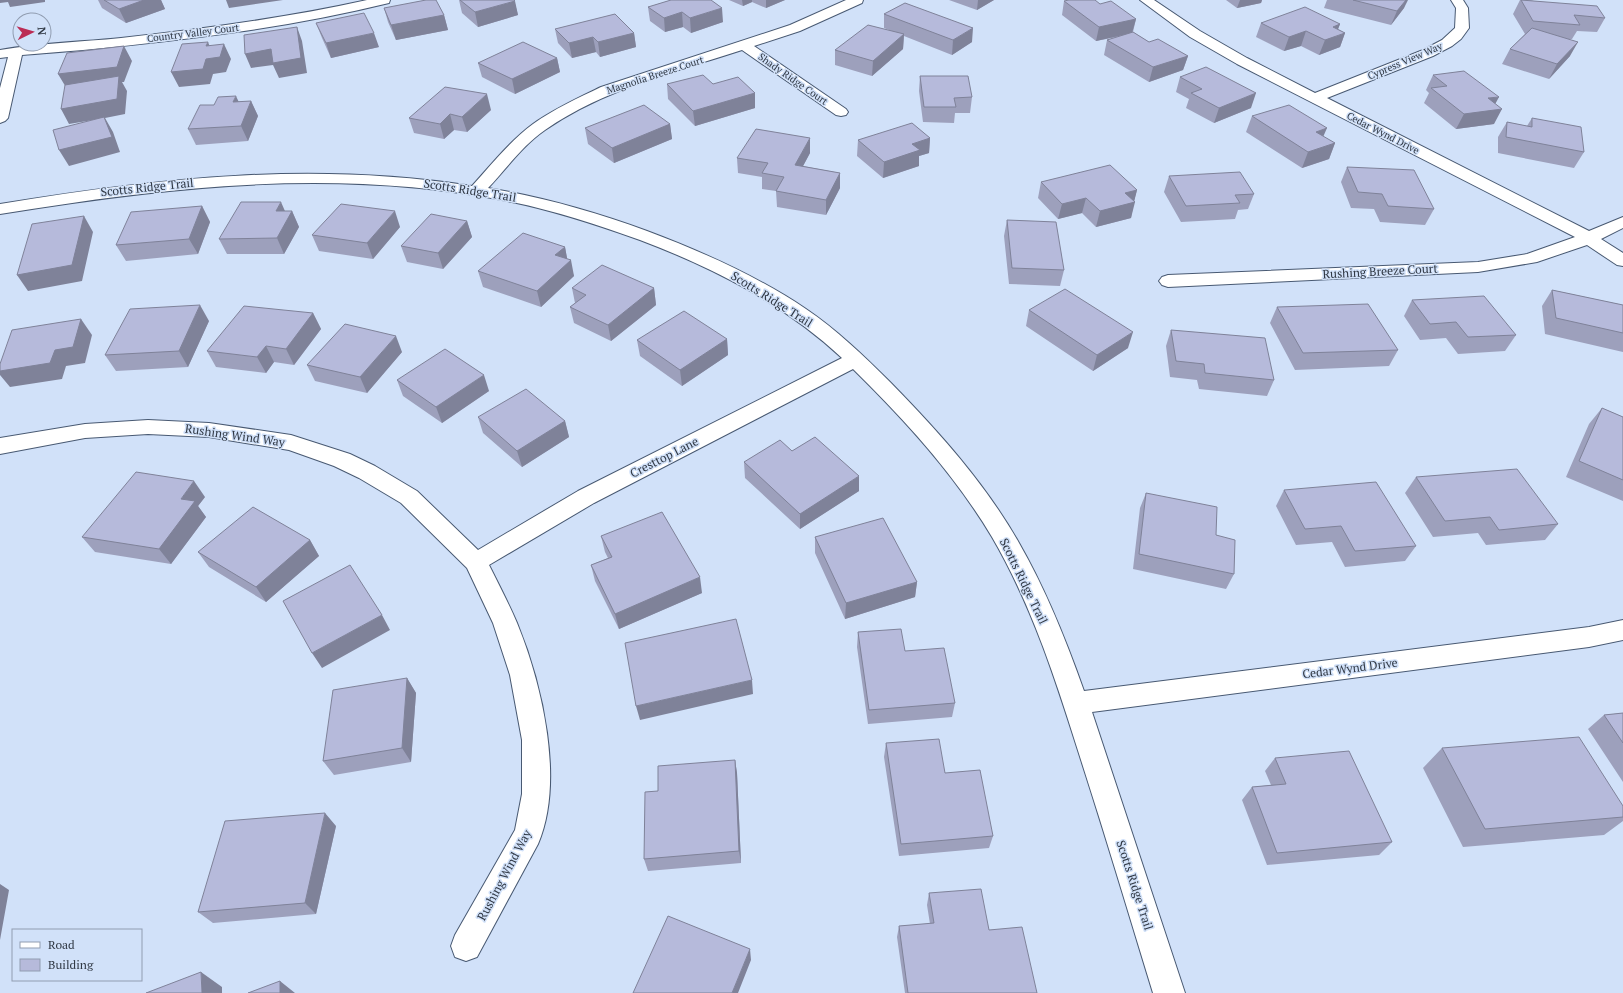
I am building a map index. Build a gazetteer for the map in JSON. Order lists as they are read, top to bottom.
{
  "streets": {
    "street": [
      "Country Valley Court",
      "Cypress View Way",
      "Magnolia Breeze Court",
      "Shady Ridge Court",
      "Cedar Wynd Drive",
      "Scotts Ridge Trail",
      "Rushing Breeze Court",
      "Rushing Wind Way",
      "Cresttop Lane"
    ]
  },
  "crossings": [
    ["Cypress View Way", "Cedar Wynd Drive"],
    ["Magnolia Breeze Court", "Shady Ridge Court"],
    ["Magnolia Breeze Court", "Scotts Ridge Trail"],
    ["Cedar Wynd Drive", "Scotts Ridge Trail"],
    ["Cedar Wynd Drive", "Rushing Breeze Court"],
    ["Scotts Ridge Trail", "Cresttop Lane"],
    ["Rushing Wind Way", "Cresttop Lane"]
  ],
  "legend": ["Road", "Building"],
  "north": "right"
}
